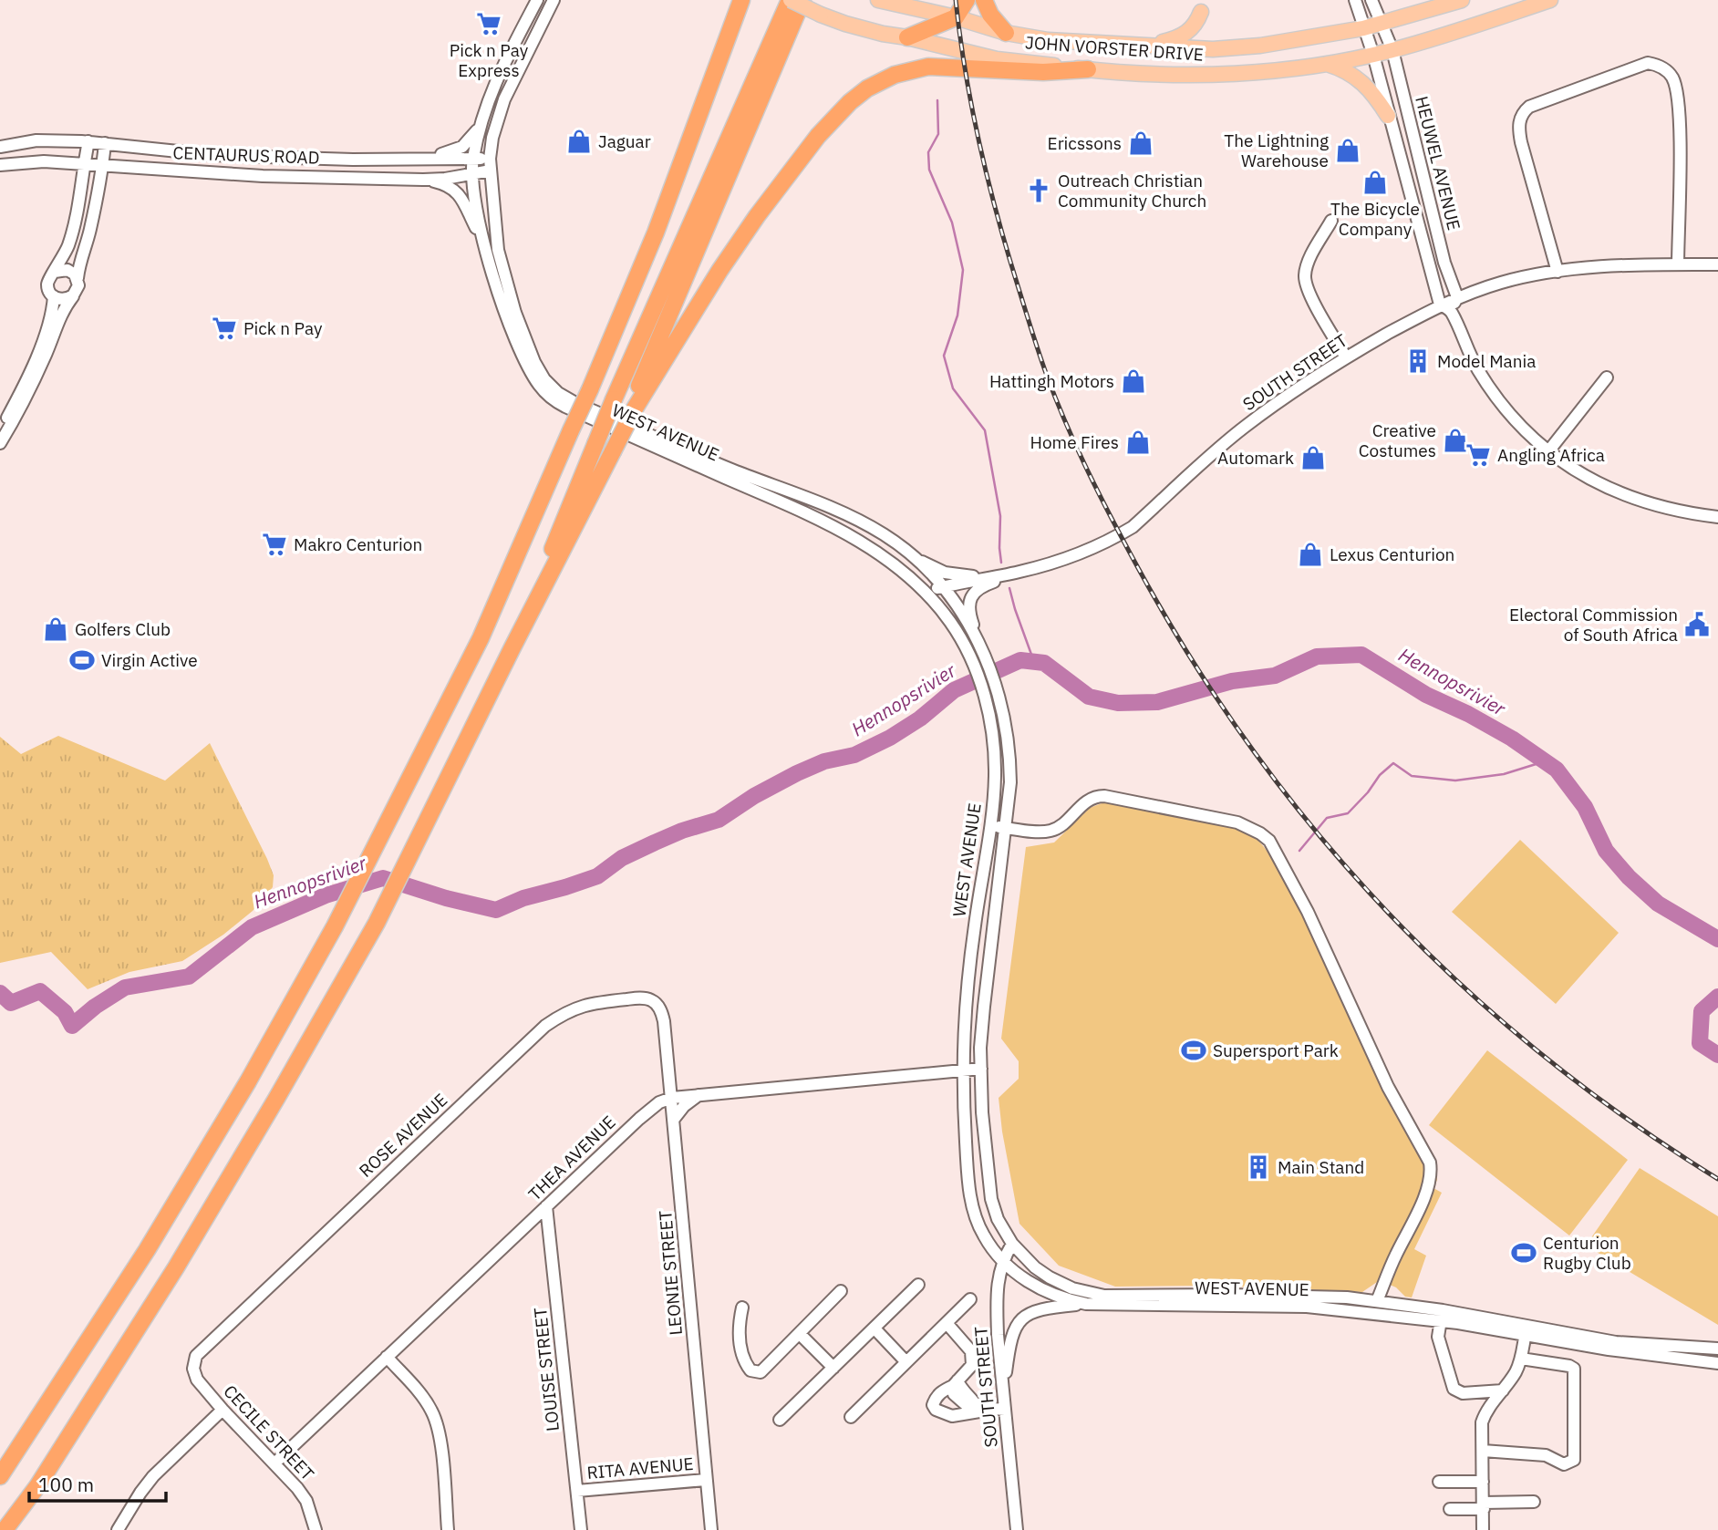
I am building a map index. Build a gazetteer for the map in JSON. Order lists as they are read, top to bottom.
{
  "streets": {
    "main road": ["JOHN VORSTER DRIVE"],
    "street": [
      "CENTAURUS ROAD",
      "HEUWEL AVENUE",
      "SOUTH STREET",
      "WEST AVENUE",
      "ROSE AVENUE",
      "THEA AVENUE",
      "LEONIE STREET",
      "LOUISE STREET",
      "CECILE STREET",
      "RITA AVENUE"
    ]
  },
  "crossings": [
    ["JOHN VORSTER DRIVE", "HEUWEL AVENUE"],
    ["CENTAURUS ROAD", "WEST AVENUE"],
    ["HEUWEL AVENUE", "SOUTH STREET"],
    ["SOUTH STREET", "WEST AVENUE"],
    ["WEST AVENUE", "THEA AVENUE"],
    ["ROSE AVENUE", "LEONIE STREET"],
    ["ROSE AVENUE", "CECILE STREET"],
    ["THEA AVENUE", "LEONIE STREET"],
    ["THEA AVENUE", "LOUISE STREET"],
    ["THEA AVENUE", "CECILE STREET"],
    ["LEONIE STREET", "RITA AVENUE"],
    ["LOUISE STREET", "RITA AVENUE"]
  ],
  "water": ["Hennopsrivier"],
  "places": {
    "supermarket": [
      "Pick n Pay Express",
      "Pick n Pay",
      "Angling Africa",
      "Makro Centurion"
    ],
    "shop": [
      "Jaguar",
      "Ericssons",
      "The Lightning Warehouse",
      "The Bicycle Company",
      "Hattingh Motors",
      "Creative Costumes",
      "Home Fires",
      "Automark",
      "Lexus Centurion",
      "Golfers Club"
    ],
    "church": ["Outreach Christian Community Church"],
    "building": ["Model Mania", "Main Stand"],
    "public building": ["Electoral Commission of South Africa"],
    "sports": ["Virgin Active", "Supersport Park", "Centurion Rugby Club"]
  },
  "scale_bar": "100 m"
}
